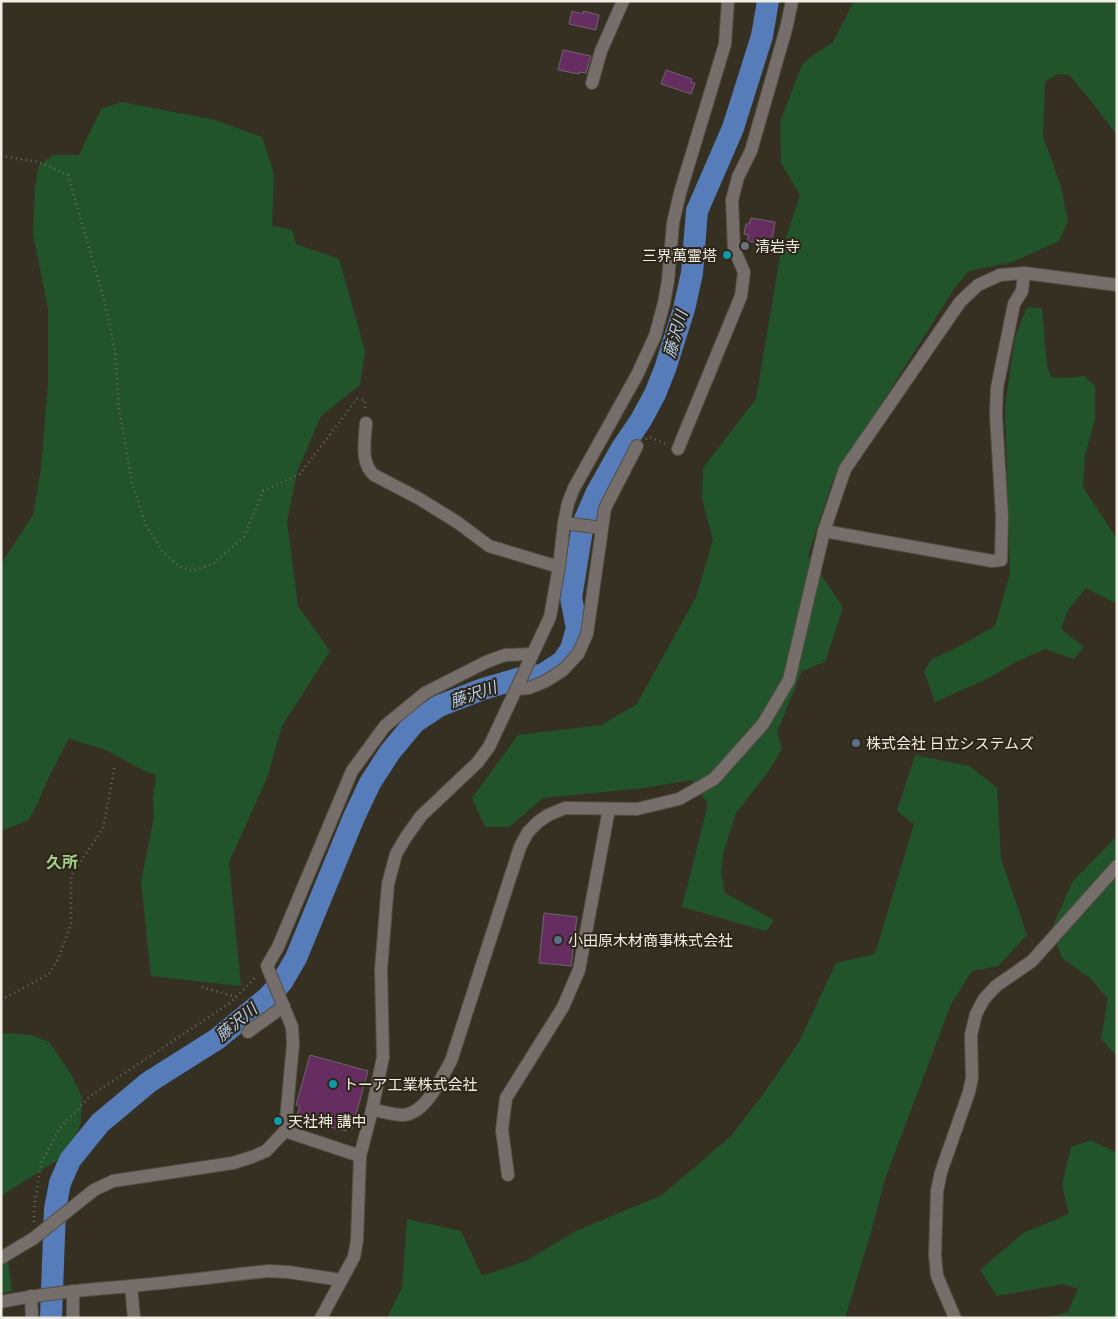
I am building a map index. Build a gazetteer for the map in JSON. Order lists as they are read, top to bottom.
{
  "districts": ["久所"],
  "water": ["藤沢川"],
  "places": [
    "清岩寺",
    "三界萬霊塔",
    "株式会社 日立システムズ",
    "小田原木材商事株式会社",
    "トーア工業株式会社",
    "天社神 講中"
  ]
}
